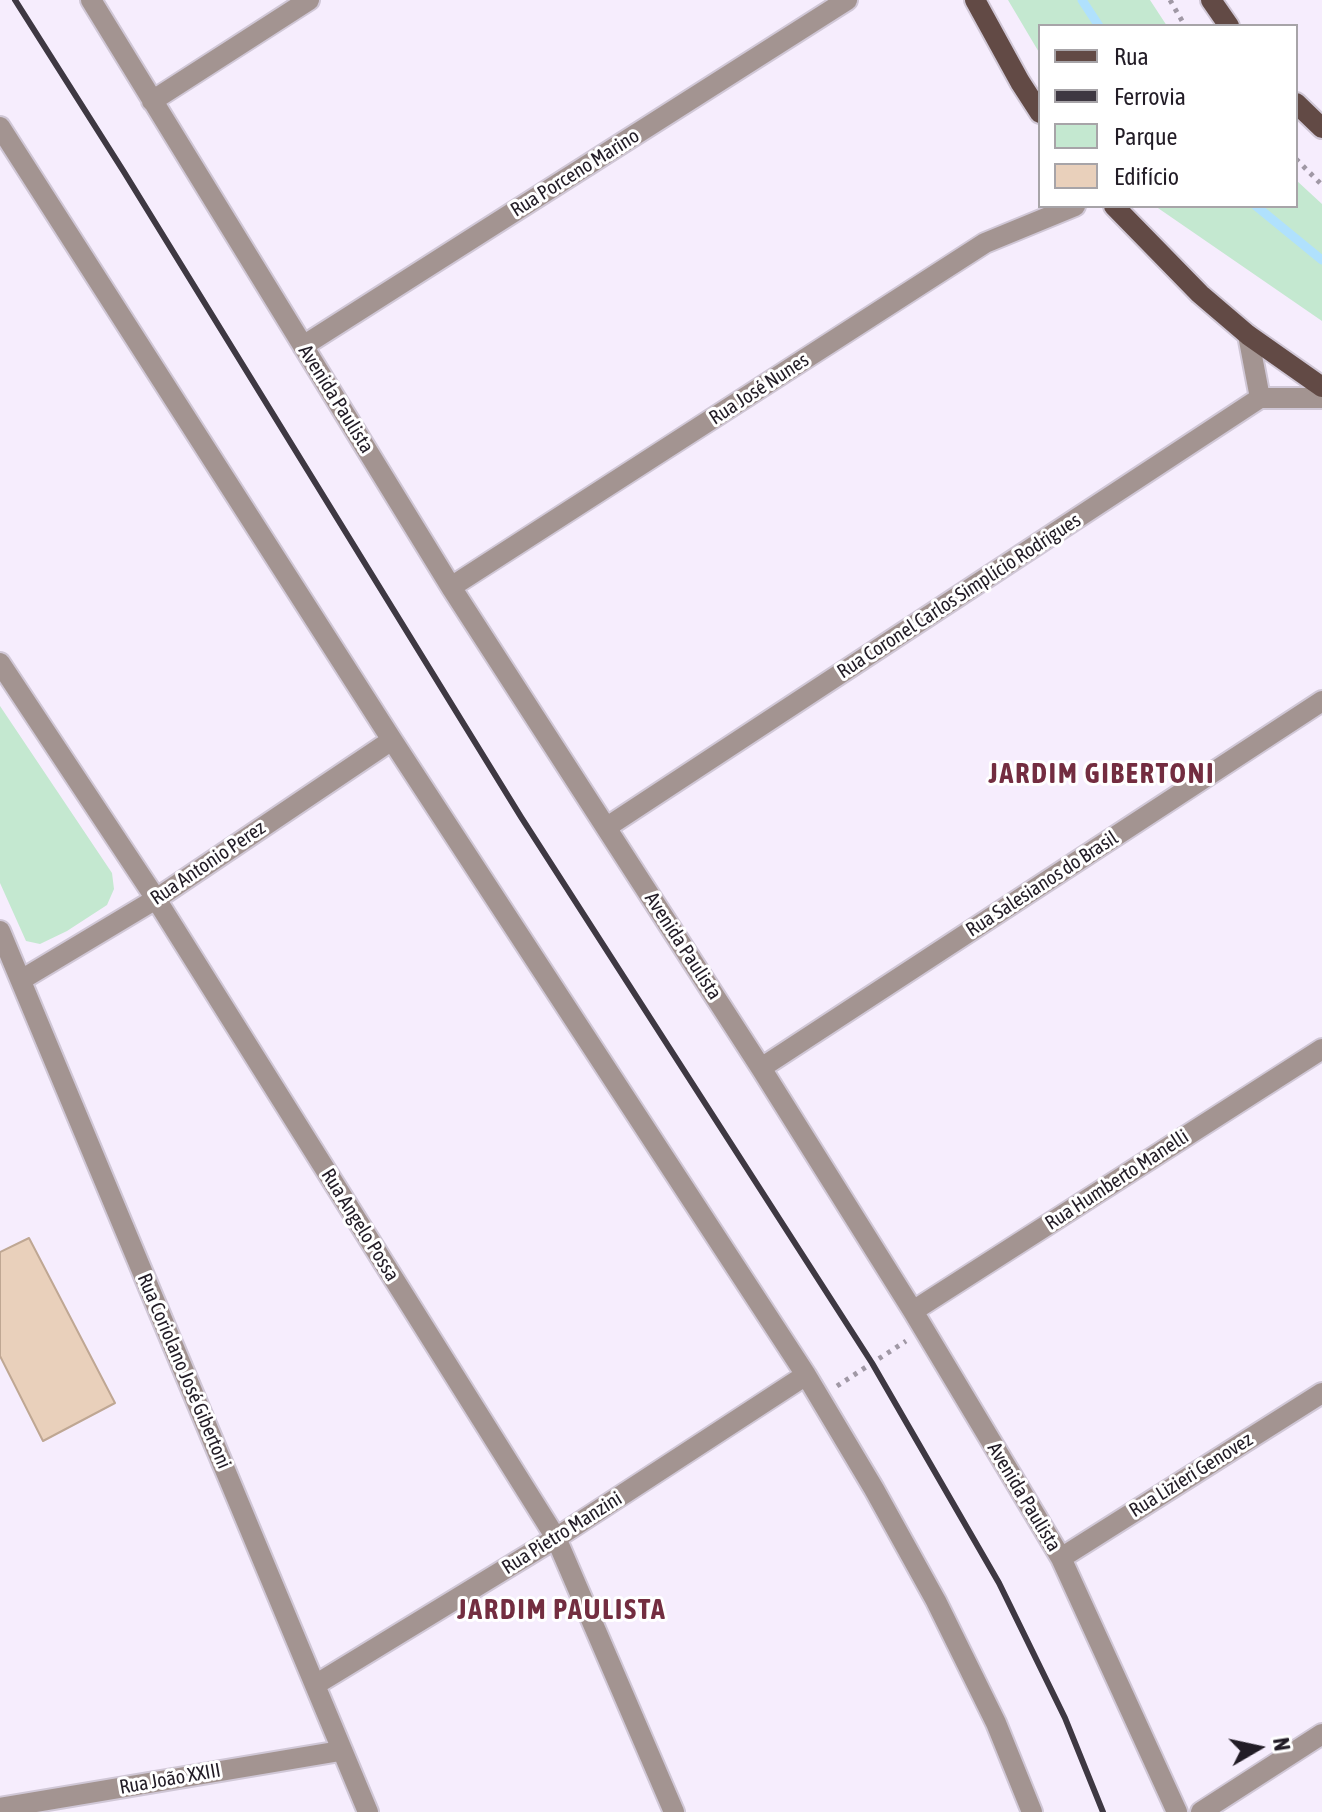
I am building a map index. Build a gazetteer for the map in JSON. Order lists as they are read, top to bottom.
{
  "streets": {
    "street": [
      "Rua Porceno Marino",
      "Rua José Nunes",
      "Avenida Paulista",
      "Rua Coronel Carlos Simplício Rodrigues",
      "Rua Antonio Perez",
      "Rua Salesianos do Brasil",
      "Rua Humberto Manelli",
      "Rua Angelo Possa",
      "Rua Coriolano José Gibertoni",
      "Rua Lizieri Genovez",
      "Rua Pietro Manzini",
      "Rua João XXIII"
    ]
  },
  "crossings": [
    ["Rua Porceno Marino", "Avenida Paulista"],
    ["Rua José Nunes", "Avenida Paulista"],
    ["Avenida Paulista", "Rua Coronel Carlos Simplício Rodrigues"],
    ["Avenida Paulista", "Rua Salesianos do Brasil"],
    ["Avenida Paulista", "Rua Humberto Manelli"],
    ["Avenida Paulista", "Rua Lizieri Genovez"],
    ["Rua Antonio Perez", "Rua Angelo Possa"],
    ["Rua Antonio Perez", "Rua Coriolano José Gibertoni"],
    ["Rua Angelo Possa", "Rua Pietro Manzini"],
    ["Rua Coriolano José Gibertoni", "Rua Pietro Manzini"],
    ["Rua Coriolano José Gibertoni", "Rua João XXIII"]
  ],
  "districts": ["JARDIM GIBERTONI", "JARDIM PAULISTA"],
  "legend": [
    "Rua",
    "Ferrovia",
    "Parque",
    "Edifício"
  ],
  "north": "right"
}
